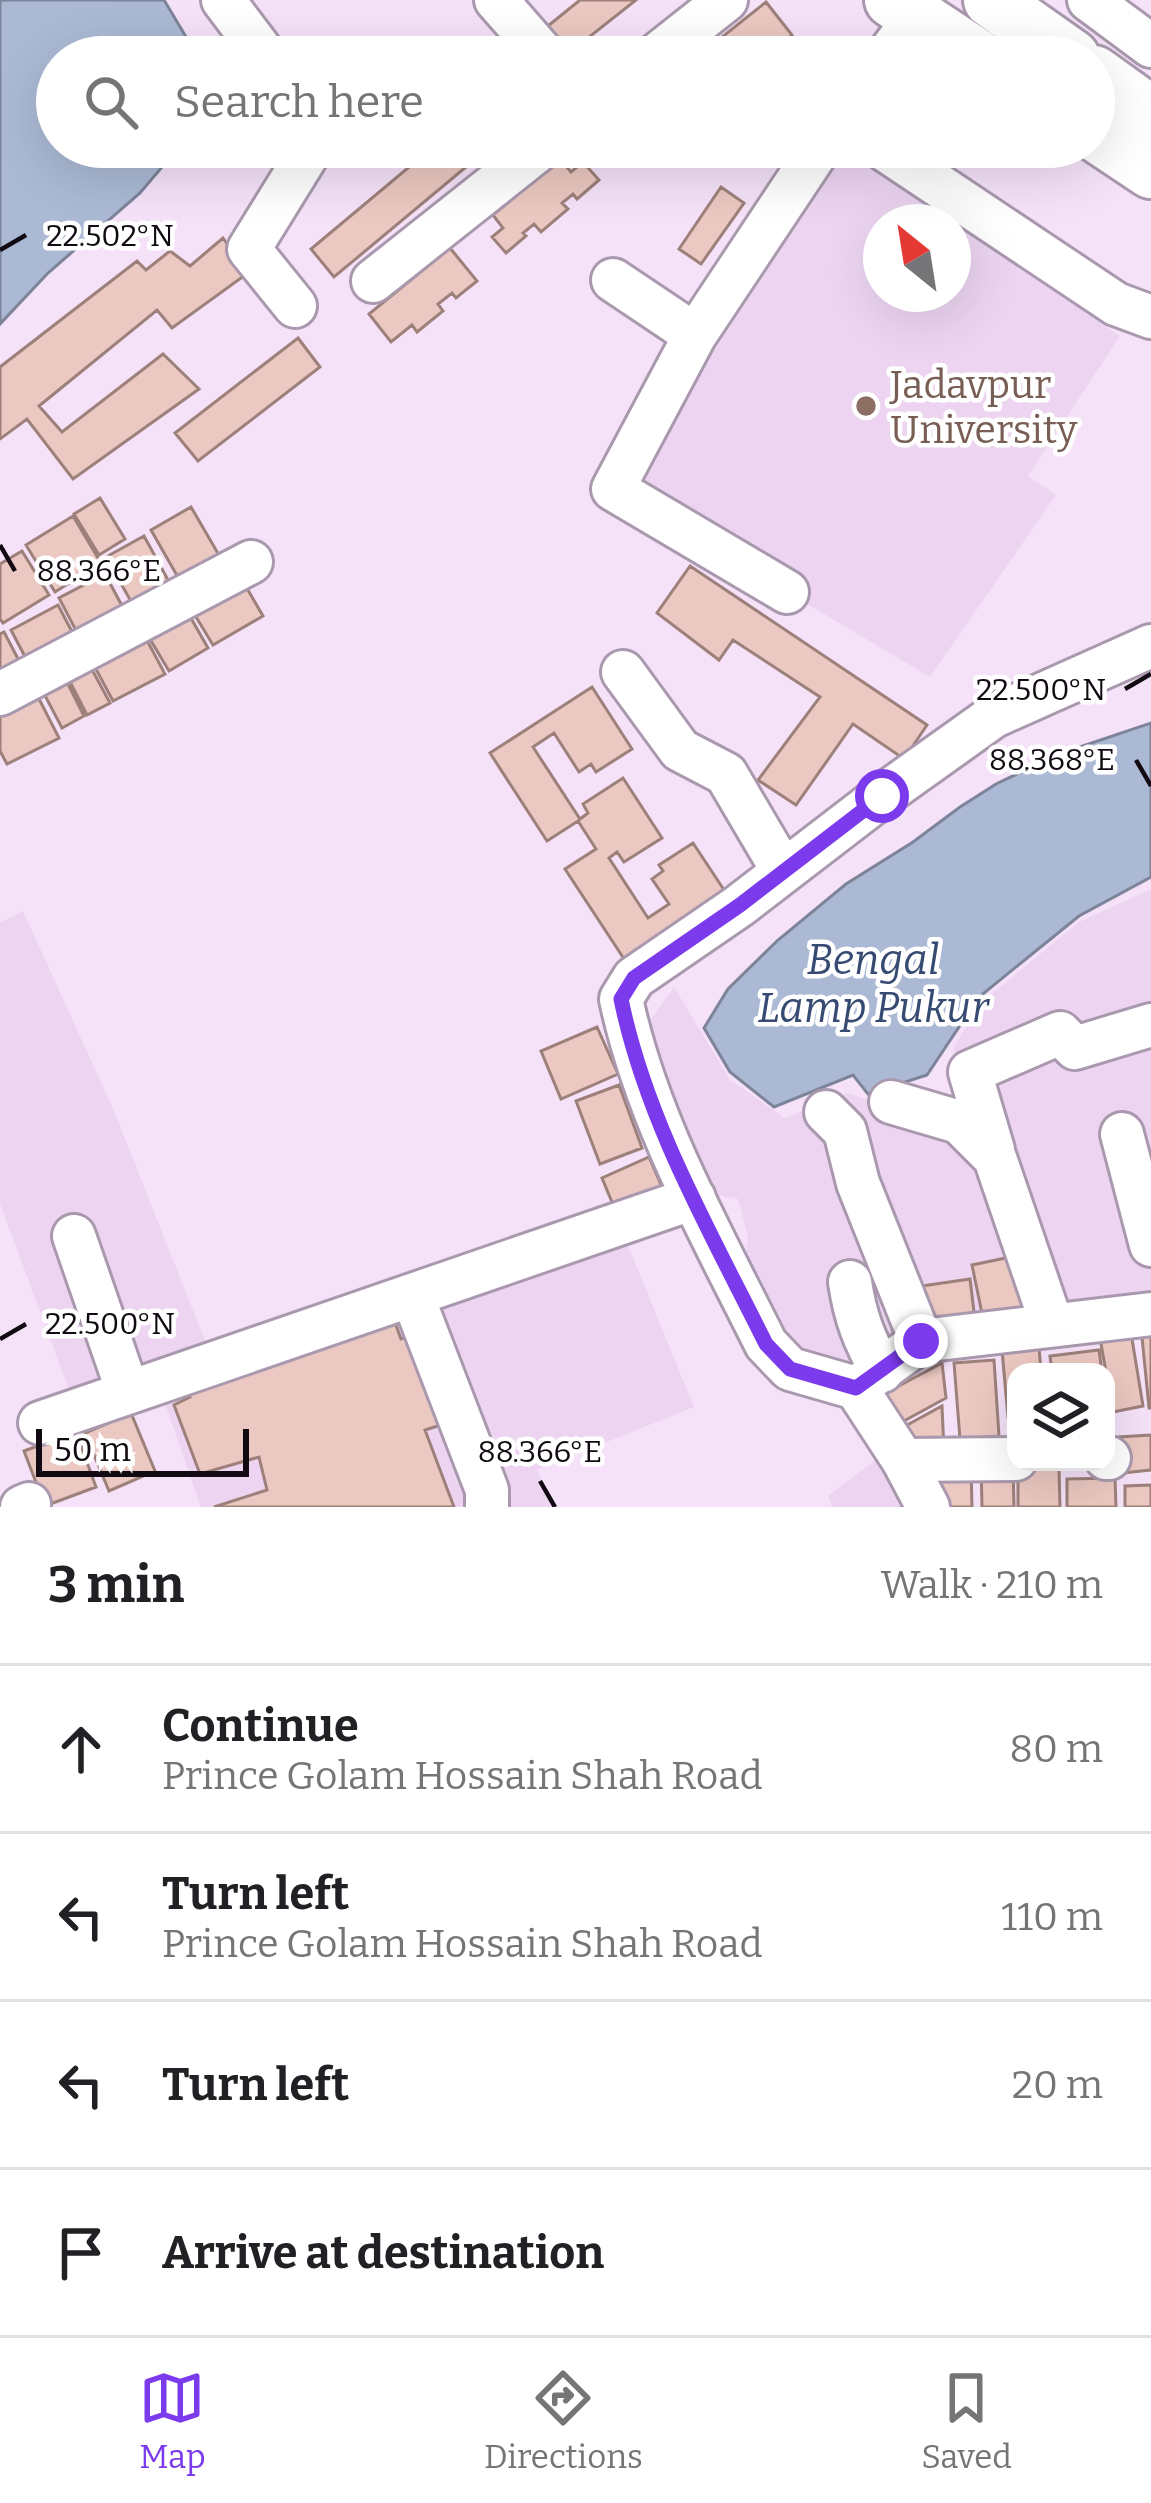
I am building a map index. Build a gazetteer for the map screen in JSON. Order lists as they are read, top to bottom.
{
  "water": ["Bengal Lamp Pukur"],
  "places": ["Jadavpur University"],
  "scale_bar": "50 m",
  "north": "top left",
  "page": {
    "search": "Search here",
    "scale": "50 m",
    "heading": ["3 min", "Walk · 210 m"],
    "list": [
      ["Continue", "Prince Golam Hossain Shah Road", "80 m"],
      ["Turn left", "Prince Golam Hossain Shah Road", "110 m"],
      ["Turn left", "20 m"],
      "Arrive at destination"
    ],
    "nav": ["Map", "Directions", "Saved"]
  },
  "coordinates": [
    "22.502°N",
    "88.366°E",
    "22.500°N",
    "88.368°E"
  ]
}
